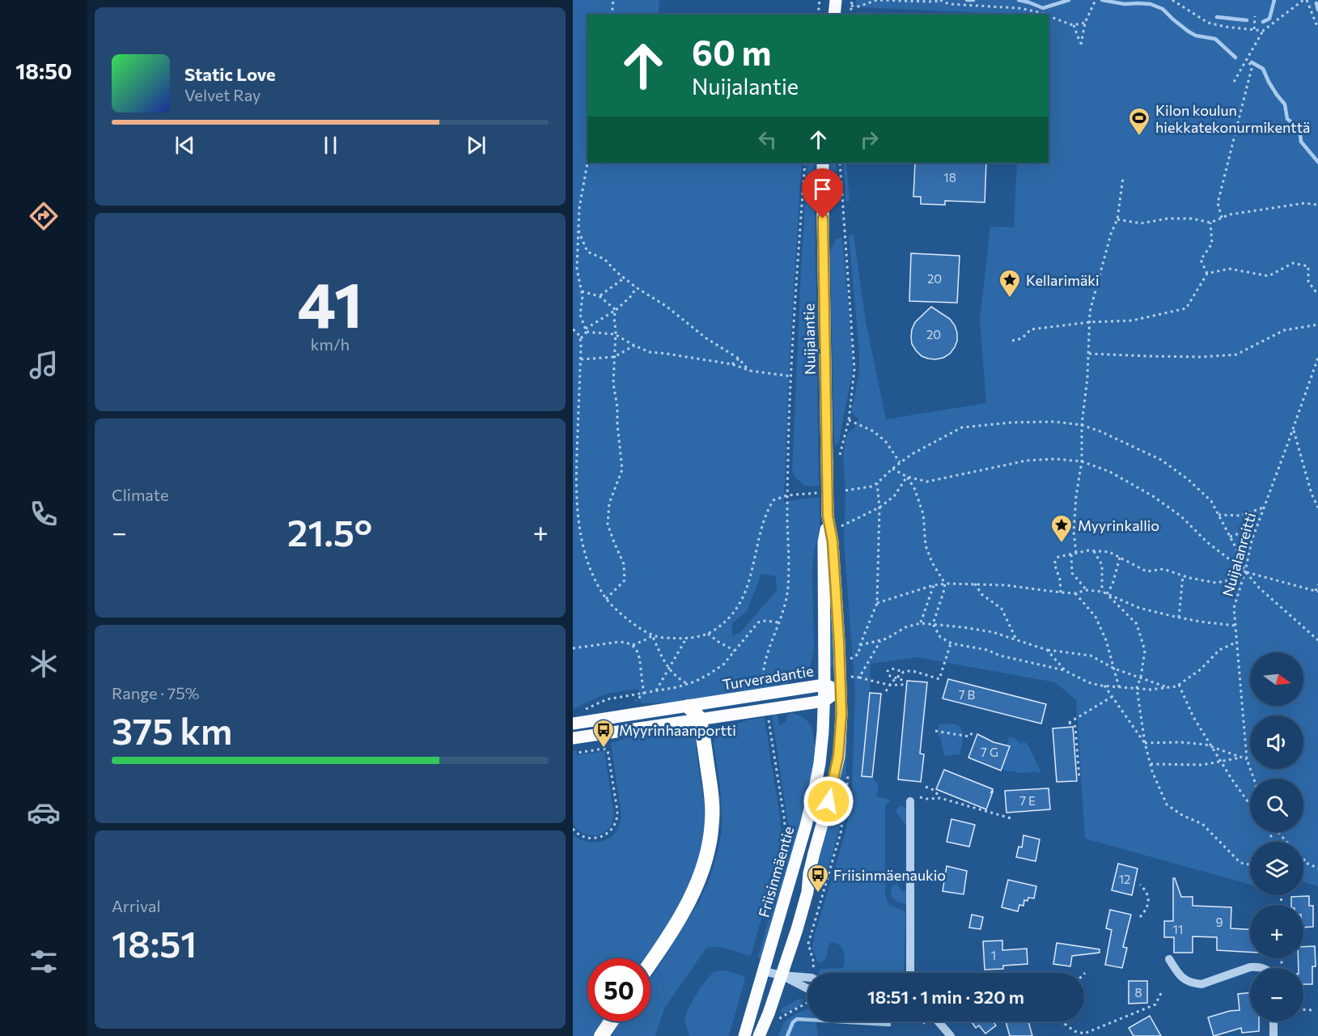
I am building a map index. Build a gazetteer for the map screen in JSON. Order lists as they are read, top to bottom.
{
  "streets": {
    "main road": ["Nuijalantie", "Turveradantie", "Friisinmäentie"],
    "path": ["Nuijalanreitti"]
  },
  "crossings": [
    ["Nuijalantie", "Turveradantie"],
    ["Nuijalantie", "Friisinmäentie"],
    ["Turveradantie", "Friisinmäentie"]
  ],
  "places": {
    "sports": ["Kilon koulun hiekkatekonurmikenttä"],
    "place": ["Kellarimäki", "Myyrinkallio"],
    "bus stop": ["Myyrinhaanportti", "Friisinmäenaukio"]
  },
  "house_numbers": [
    "18",
    "20",
    "20",
    "7 B",
    "7 G",
    "7 E",
    "12",
    "9",
    "11",
    "1",
    "8"
  ],
  "north": "right",
  "page": {
    "tabs": "18:50",
    "turn": ["60 m", "Nuijalantie"],
    "song": ["Static Love", "Velvet Ray"],
    "tile": [
      ["41", "km/h"],
      "Climate",
      ["Range · 75%", "375 km"],
      ["Arrival", "18:51"]
    ],
    "heat": ["−", "21.5°", "+"],
    "map_buttons": ["+", "−"],
    "limit": "50",
    "trip": "18:51 · 1 min · 320 m"
  }
}
